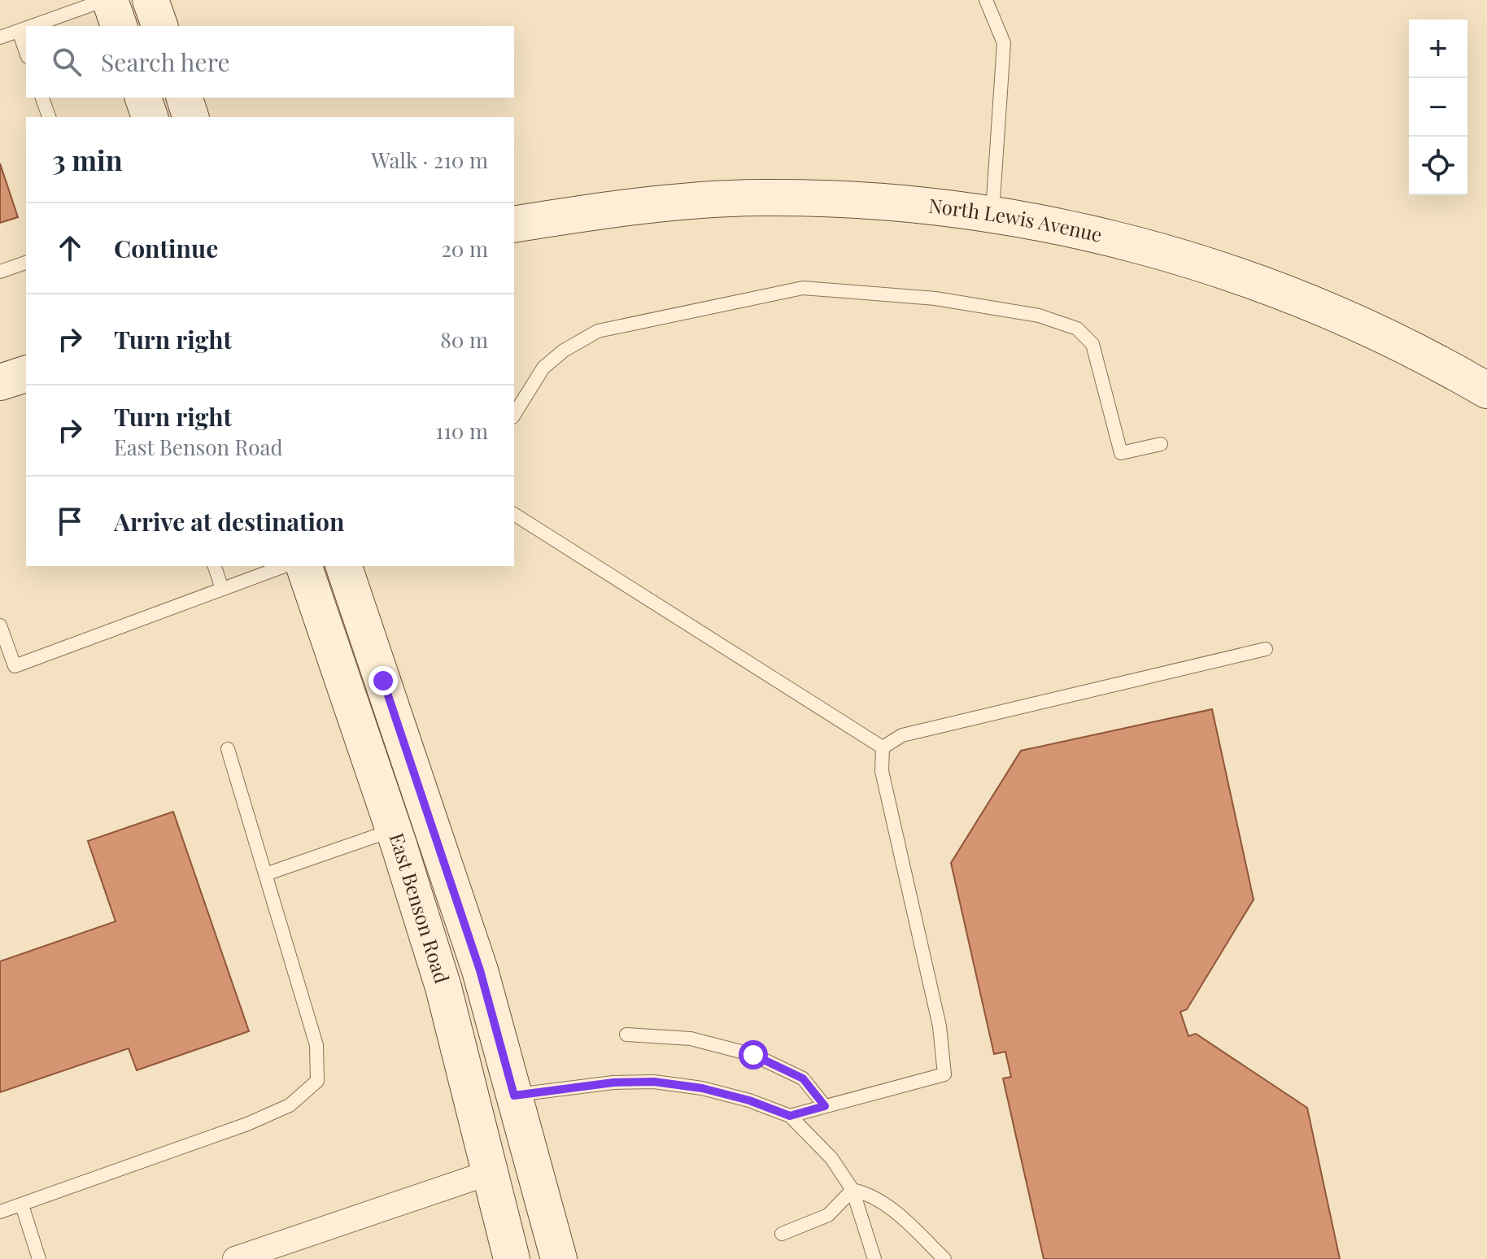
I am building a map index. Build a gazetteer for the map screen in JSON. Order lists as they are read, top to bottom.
{
  "streets": {
    "main road": ["North Lewis Avenue", "East Benson Road"]
  },
  "page": {
    "map_buttons": ["+", "−"],
    "search": "Search here",
    "heading": ["3 min", "Walk · 210 m"],
    "list": [
      ["Continue", "20 m"],
      ["Turn right", "80 m"],
      ["Turn right", "East Benson Road", "110 m"],
      "Arrive at destination"
    ]
  }
}
